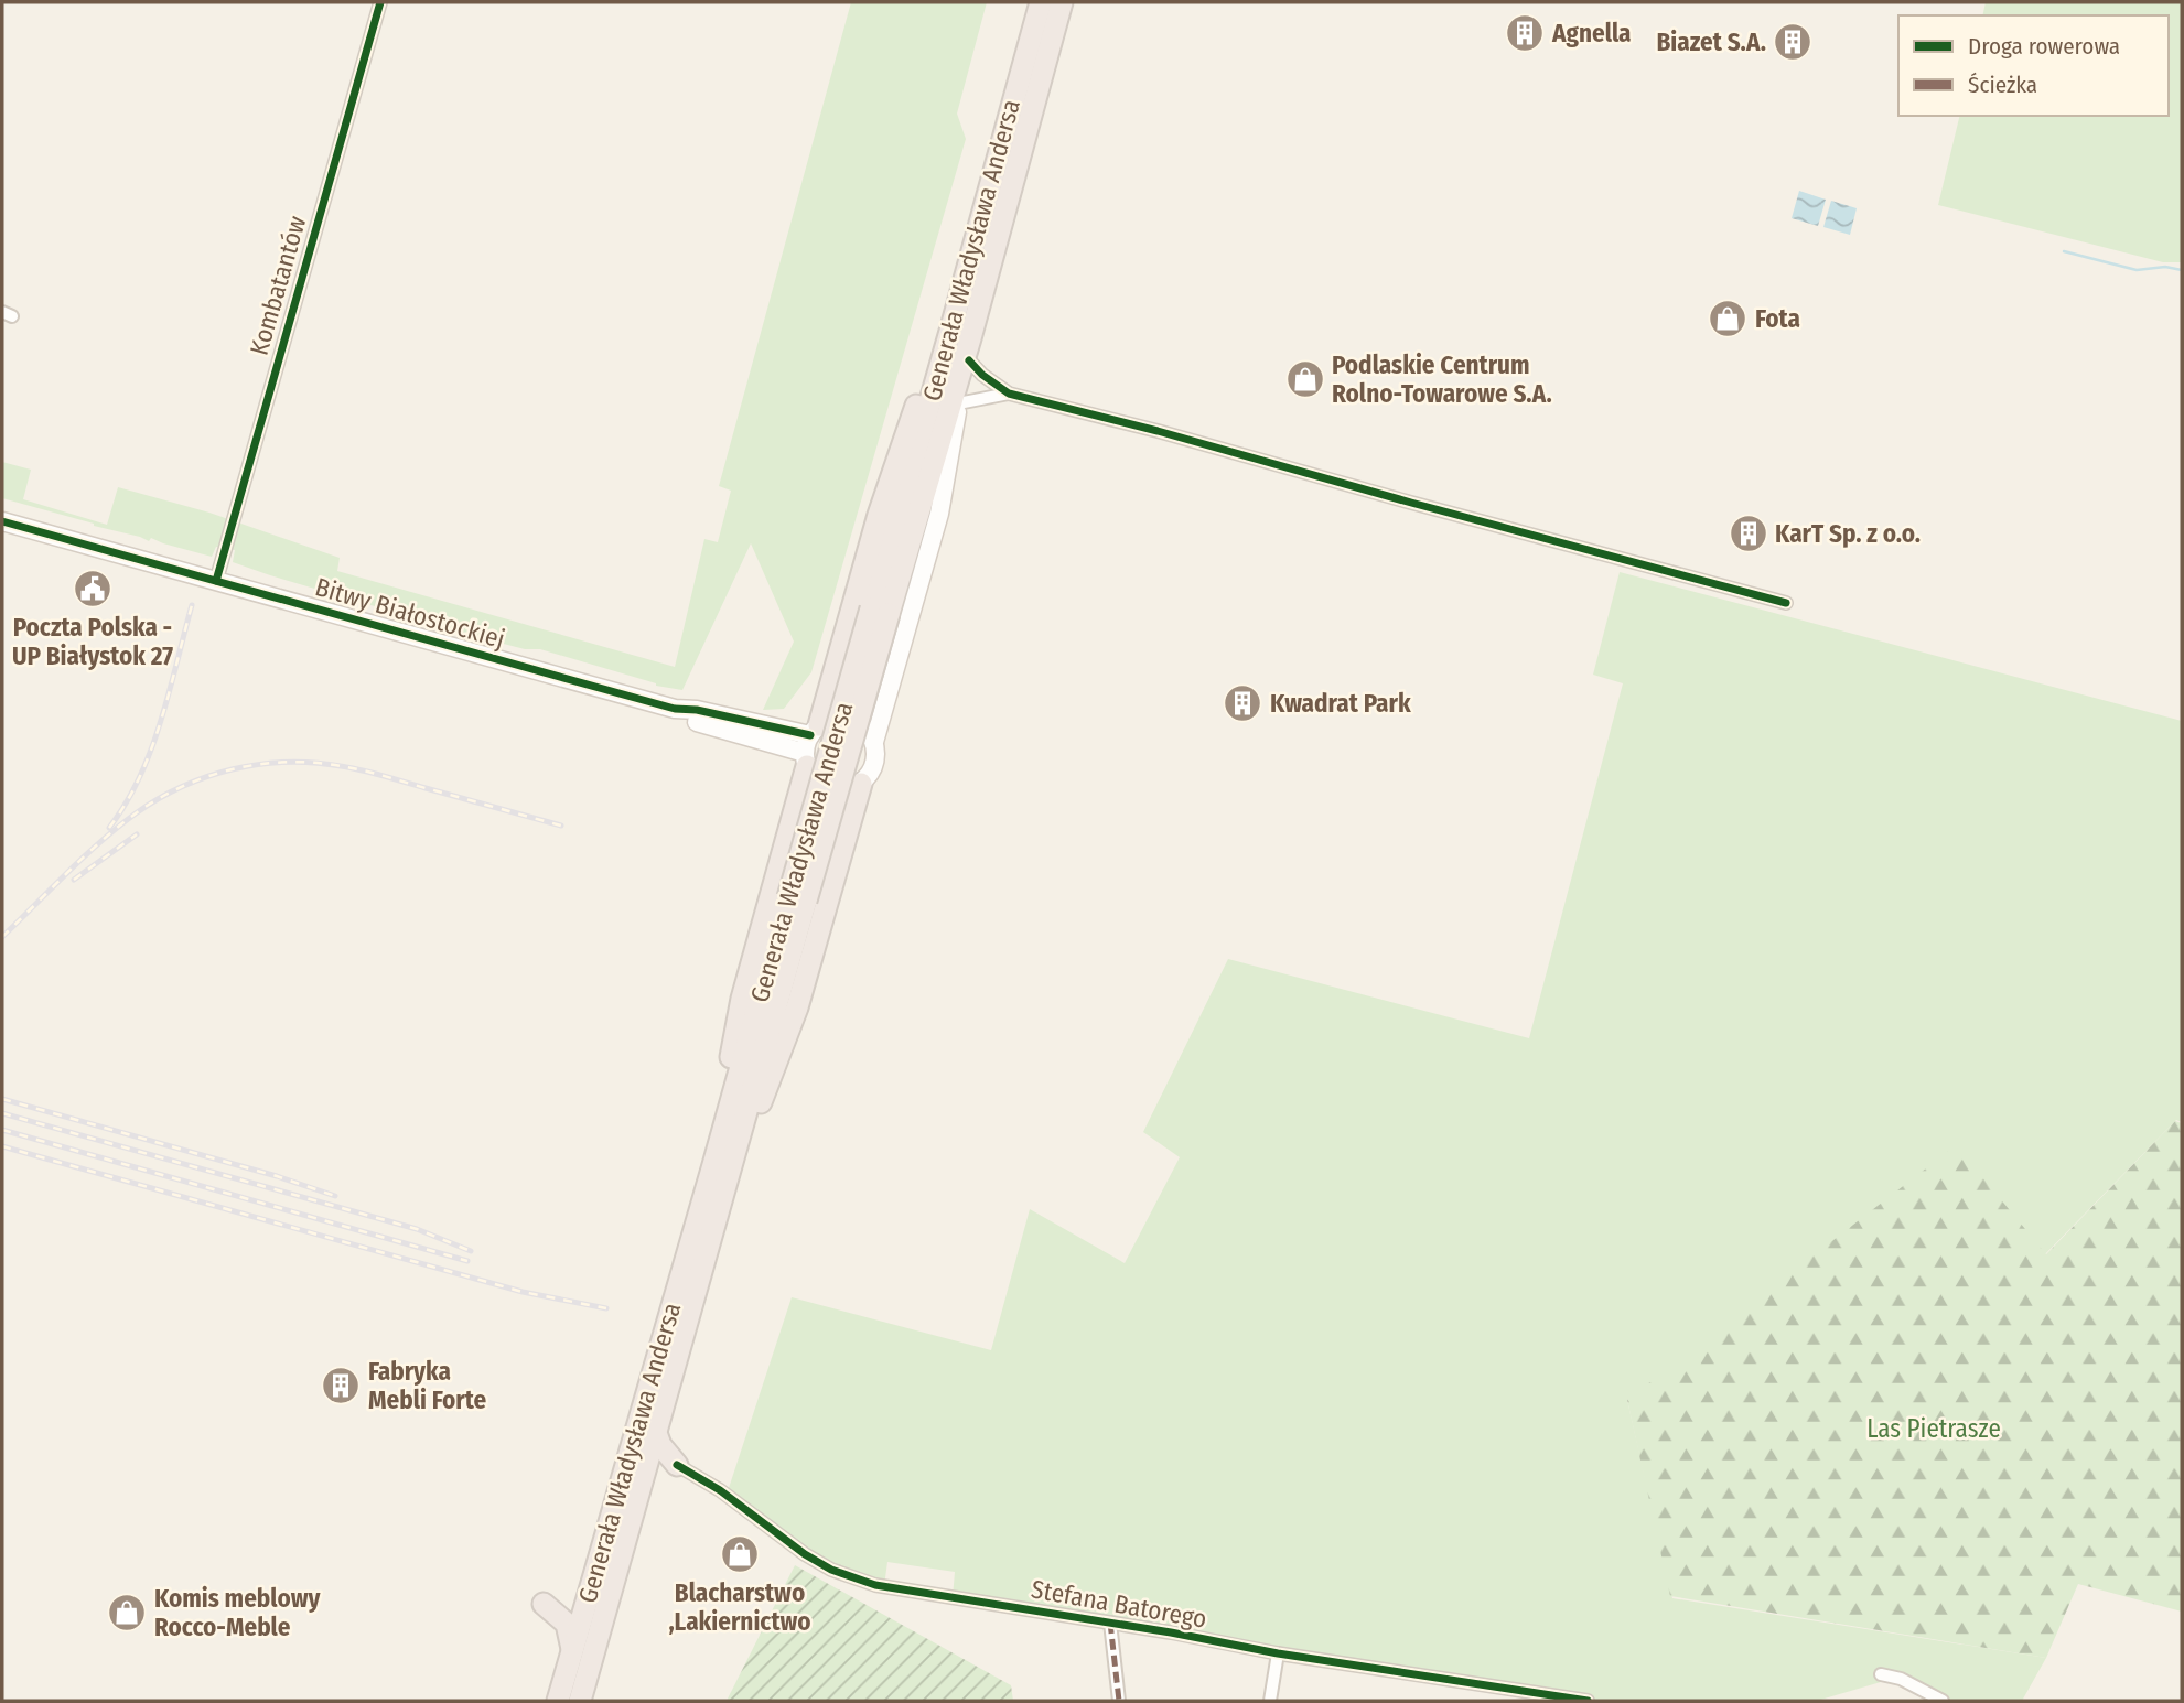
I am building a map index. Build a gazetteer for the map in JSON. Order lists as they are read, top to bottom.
{
  "streets": {
    "highway": ["Generała Władysława Andersa"],
    "street": ["Kombatantów", "Bitwy Białostockiej", "Stefana Batorego"]
  },
  "crossings": [
    ["Kombatantów", "Bitwy Białostockiej"]
  ],
  "parks": ["Las Pietrasze"],
  "places": {
    "building": [
      "Agnella",
      "Biazet S.A.",
      "KarT Sp. z o.o.",
      "Kwadrat Park",
      "Fabryka Mebli Forte"
    ],
    "shop": [
      "Fota",
      "Podlaskie Centrum Rolno-Towarowe S.A.",
      "Blacharstwo ,Lakiernictwo",
      "Komis meblowy Rocco-Meble"
    ],
    "public building": ["Poczta Polska - UP Białystok 27"]
  },
  "legend": ["Droga rowerowa", "Ścieżka"]
}
